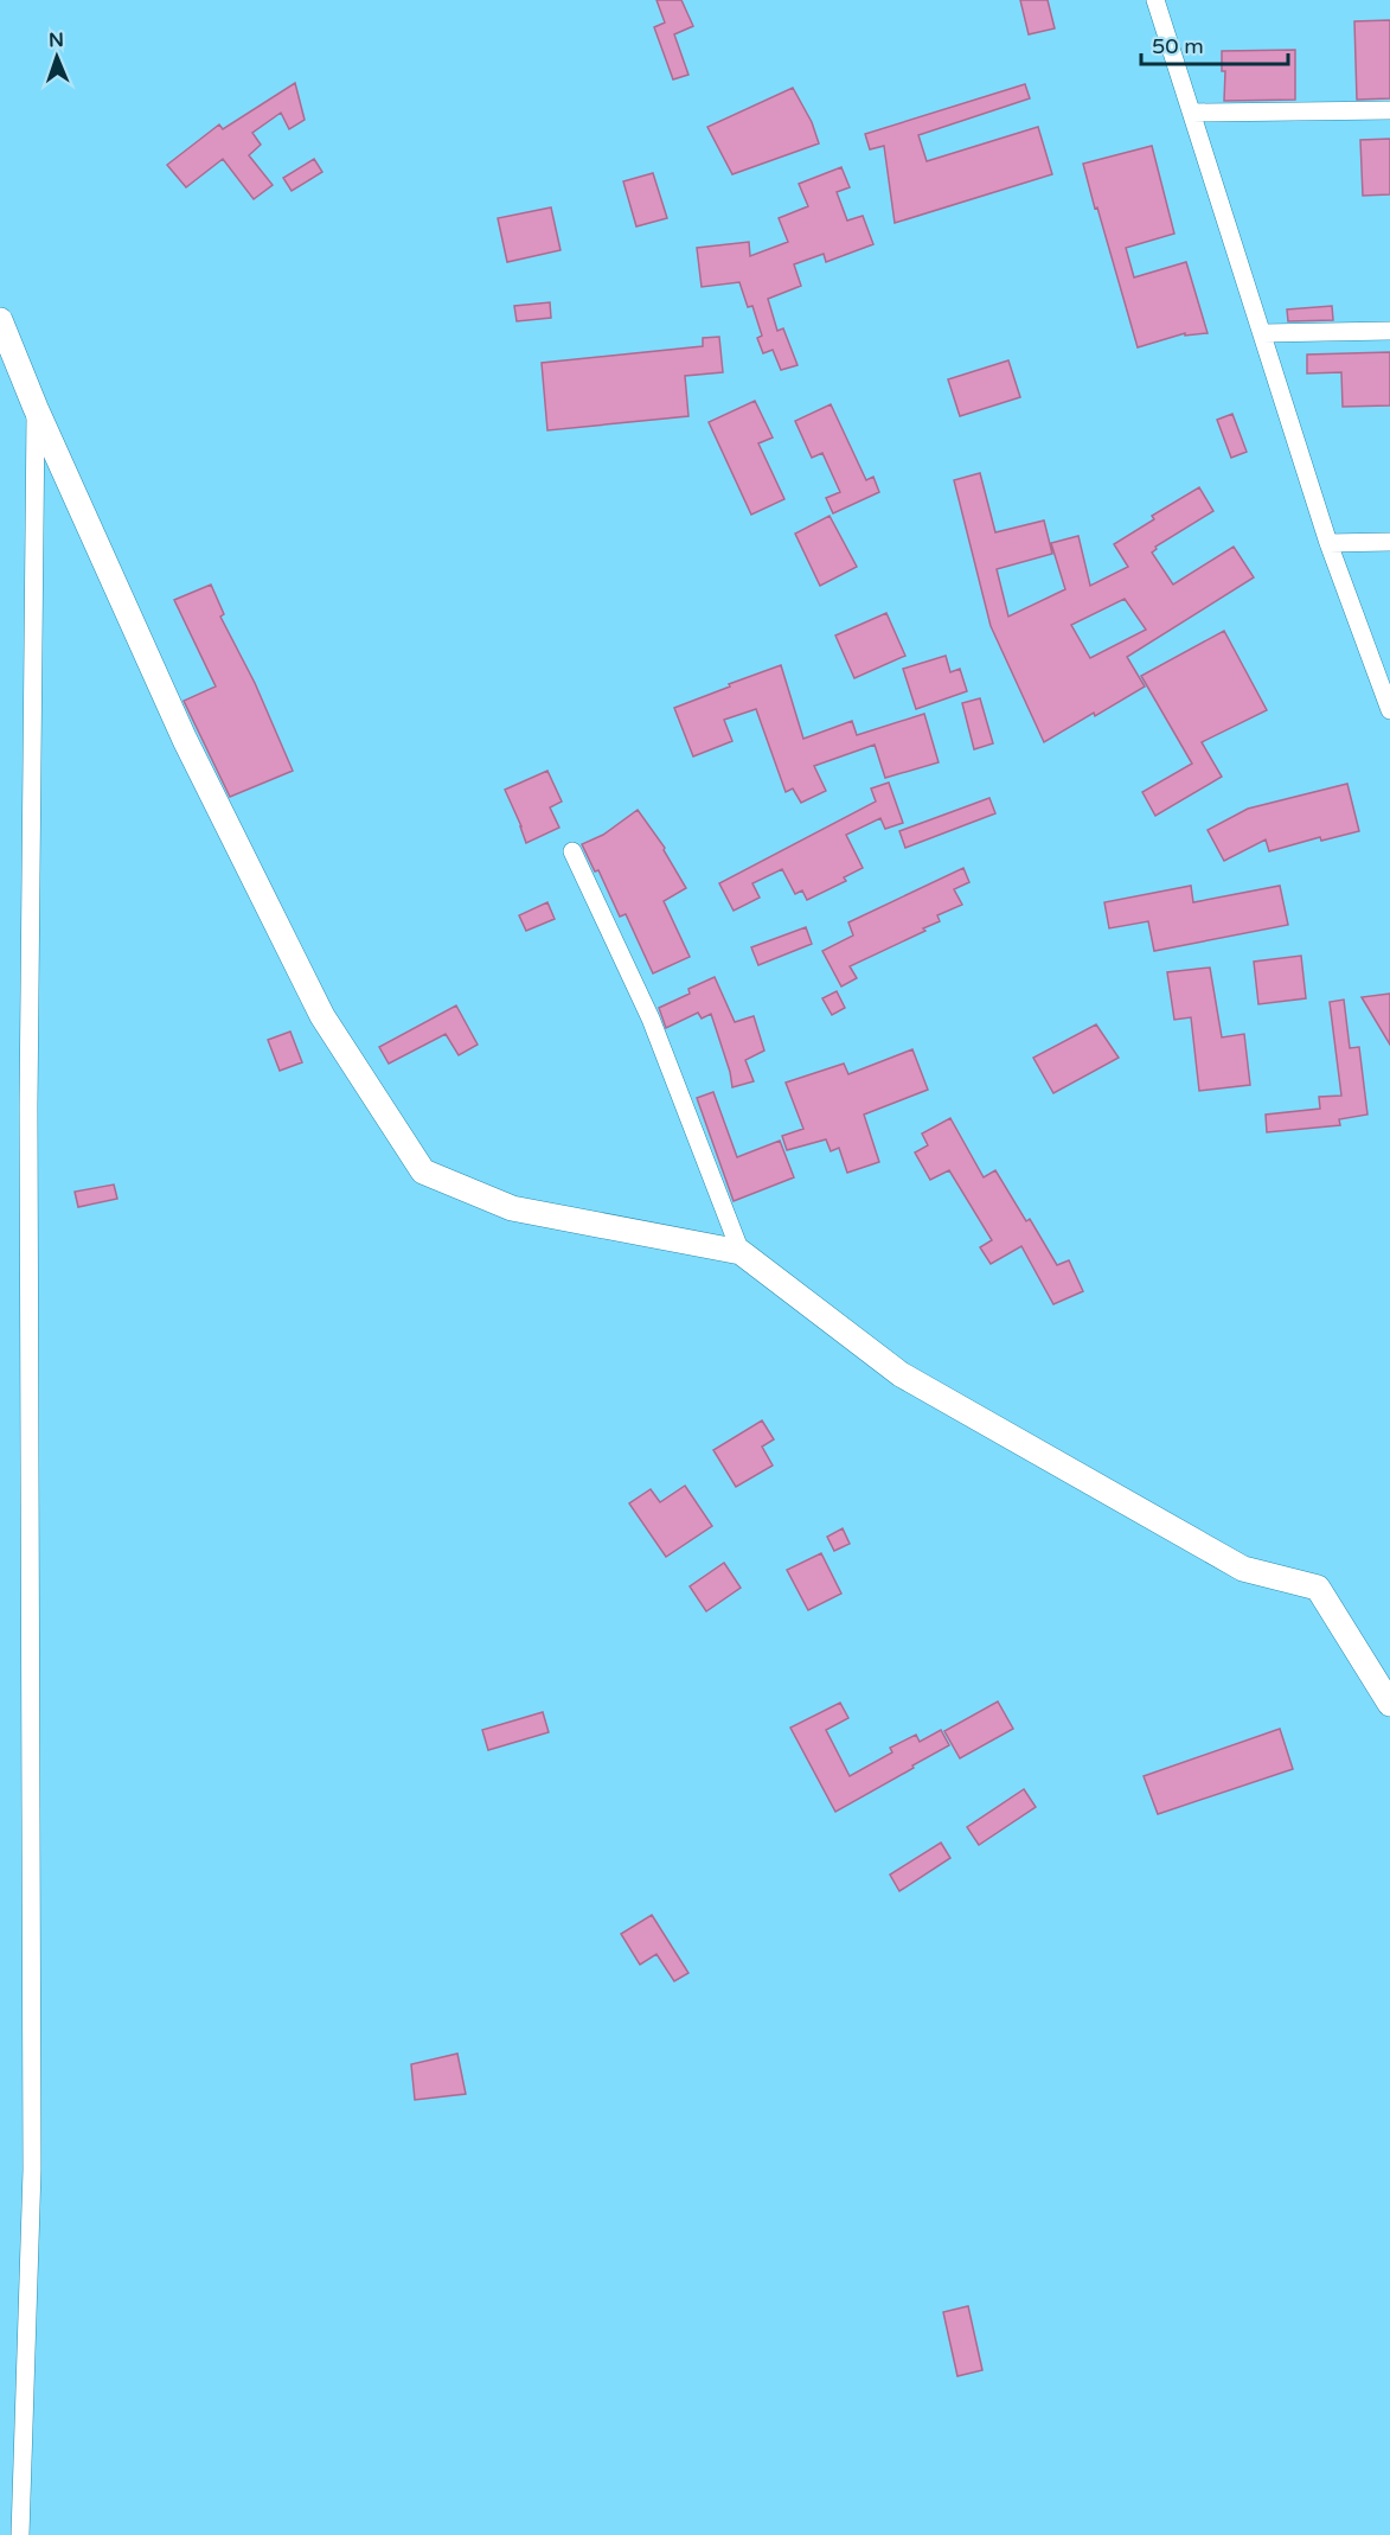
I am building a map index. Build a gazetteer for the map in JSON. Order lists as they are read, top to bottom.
{
  "scale_bar": "50 m",
  "north": "top"
}
